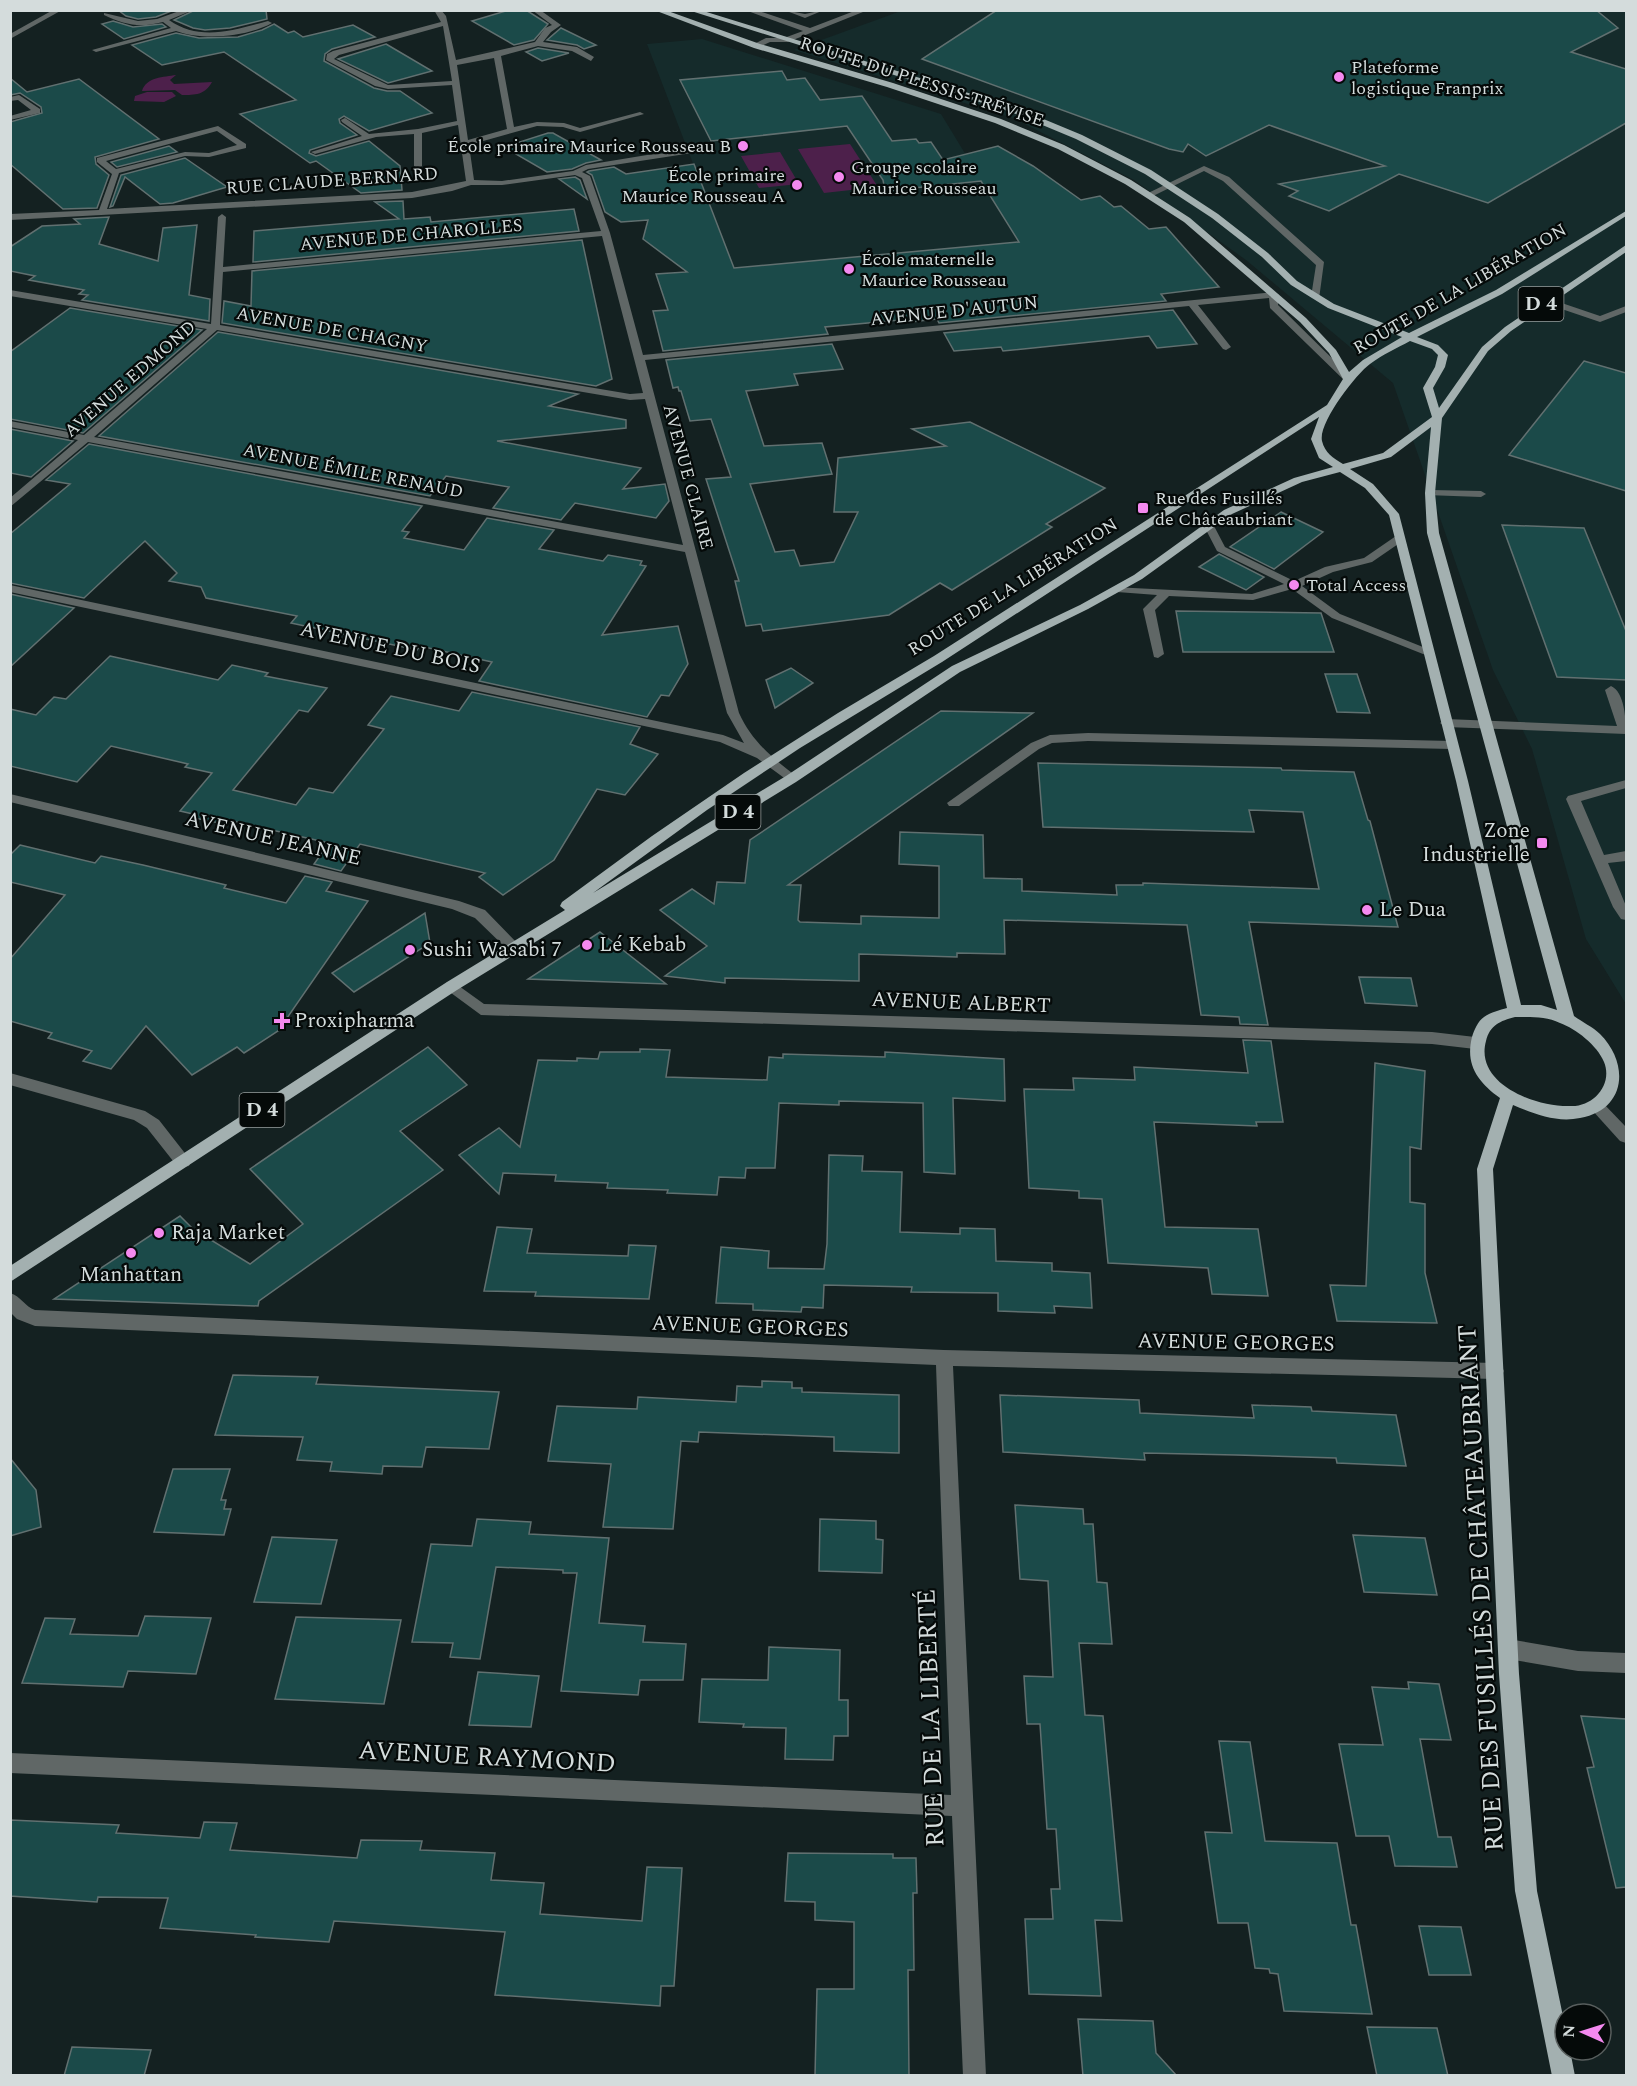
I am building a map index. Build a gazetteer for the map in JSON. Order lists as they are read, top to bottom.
{
  "streets": {
    "main road": [
      "ROUTE DU PLESSIS-TRÉVISE",
      "ROUTE DE LA LIBÉRATION",
      "D 4",
      "RUE DES FUSILLÉS DE CHÂTEAUBRIANT"
    ],
    "street": [
      "RUE CLAUDE BERNARD",
      "AVENUE DE CHAROLLES",
      "AVENUE D'AUTUN",
      "AVENUE DE CHAGNY",
      "AVENUE EDMOND",
      "AVENUE ÉMILE RENAUD",
      "AVENUE CLAIRE",
      "AVENUE DU BOIS",
      "AVENUE JEANNE",
      "AVENUE ALBERT",
      "AVENUE GEORGES",
      "RUE DE LA LIBERTÉ",
      "AVENUE RAYMOND"
    ]
  },
  "crossings": [
    ["ROUTE DU PLESSIS-TRÉVISE", "ROUTE DE LA LIBÉRATION"],
    ["ROUTE DU PLESSIS-TRÉVISE", "AVENUE D'AUTUN"],
    ["RUE CLAUDE BERNARD", "AVENUE CLAIRE"],
    ["AVENUE DE CHAROLLES", "AVENUE EDMOND"],
    ["AVENUE DE CHAROLLES", "AVENUE CLAIRE"],
    ["ROUTE DE LA LIBÉRATION", "AVENUE CLAIRE"],
    ["ROUTE DE LA LIBÉRATION", "AVENUE DU BOIS"],
    ["ROUTE DE LA LIBÉRATION", "AVENUE JEANNE"],
    ["ROUTE DE LA LIBÉRATION", "AVENUE ALBERT"],
    ["AVENUE D'AUTUN", "AVENUE CLAIRE"],
    ["AVENUE DE CHAGNY", "AVENUE EDMOND"],
    ["AVENUE DE CHAGNY", "AVENUE CLAIRE"],
    ["AVENUE EDMOND", "AVENUE ÉMILE RENAUD"],
    ["AVENUE ÉMILE RENAUD", "AVENUE CLAIRE"],
    ["AVENUE CLAIRE", "AVENUE DU BOIS"],
    ["AVENUE ALBERT", "RUE DES FUSILLÉS DE CHÂTEAUBRIANT"],
    ["AVENUE GEORGES", "RUE DES FUSILLÉS DE CHÂTEAUBRIANT"],
    ["AVENUE GEORGES", "RUE DE LA LIBERTÉ"],
    ["RUE DE LA LIBERTÉ", "AVENUE RAYMOND"]
  ],
  "places": {
    "other": [
      "Plateforme logistique Franprix",
      "École primaire Maurice Rousseau B",
      "Groupe scolaire Maurice Rousseau",
      "École primaire Maurice Rousseau A",
      "École maternelle Maurice Rousseau",
      "Total Access",
      "Le Dua",
      "Lé Kebab",
      "Sushi Wasabi 7",
      "Raja Market",
      "Manhattan"
    ],
    "transit": ["Rue des Fusillés de Châteaubriant", "Zone Industrielle"],
    "health": ["Proxipharma"]
  },
  "north": "left"
}
